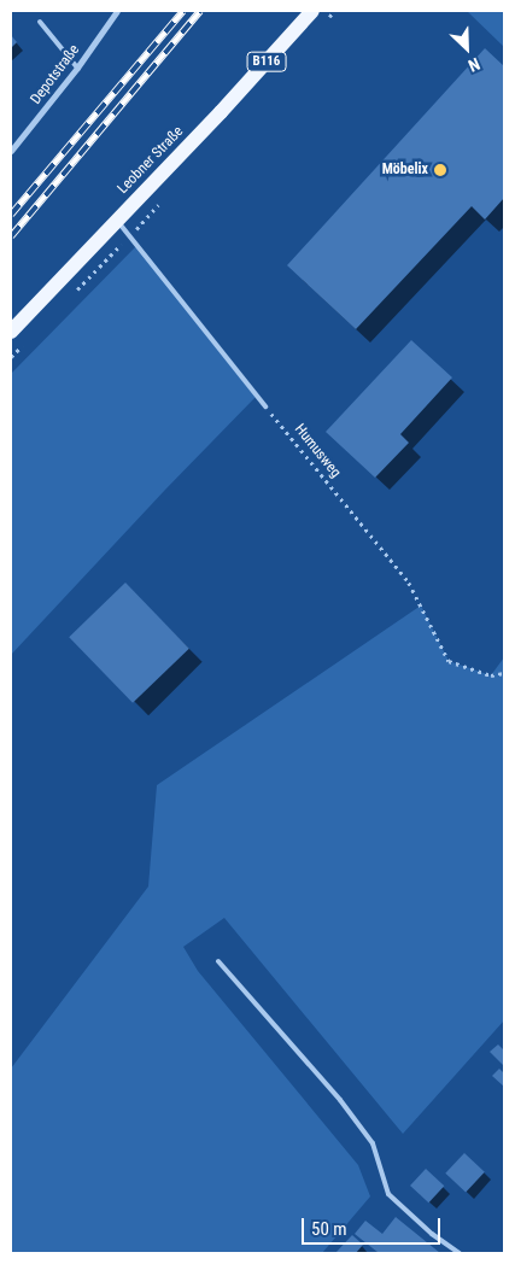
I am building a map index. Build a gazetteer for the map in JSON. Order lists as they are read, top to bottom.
{
  "streets": {
    "main road": ["B116", "Leobner Straße"],
    "street": ["Depotstraße"],
    "path": ["Humusweg"]
  },
  "places": ["Möbelix"],
  "scale_bar": "50 m",
  "north": "bottom right"
}
